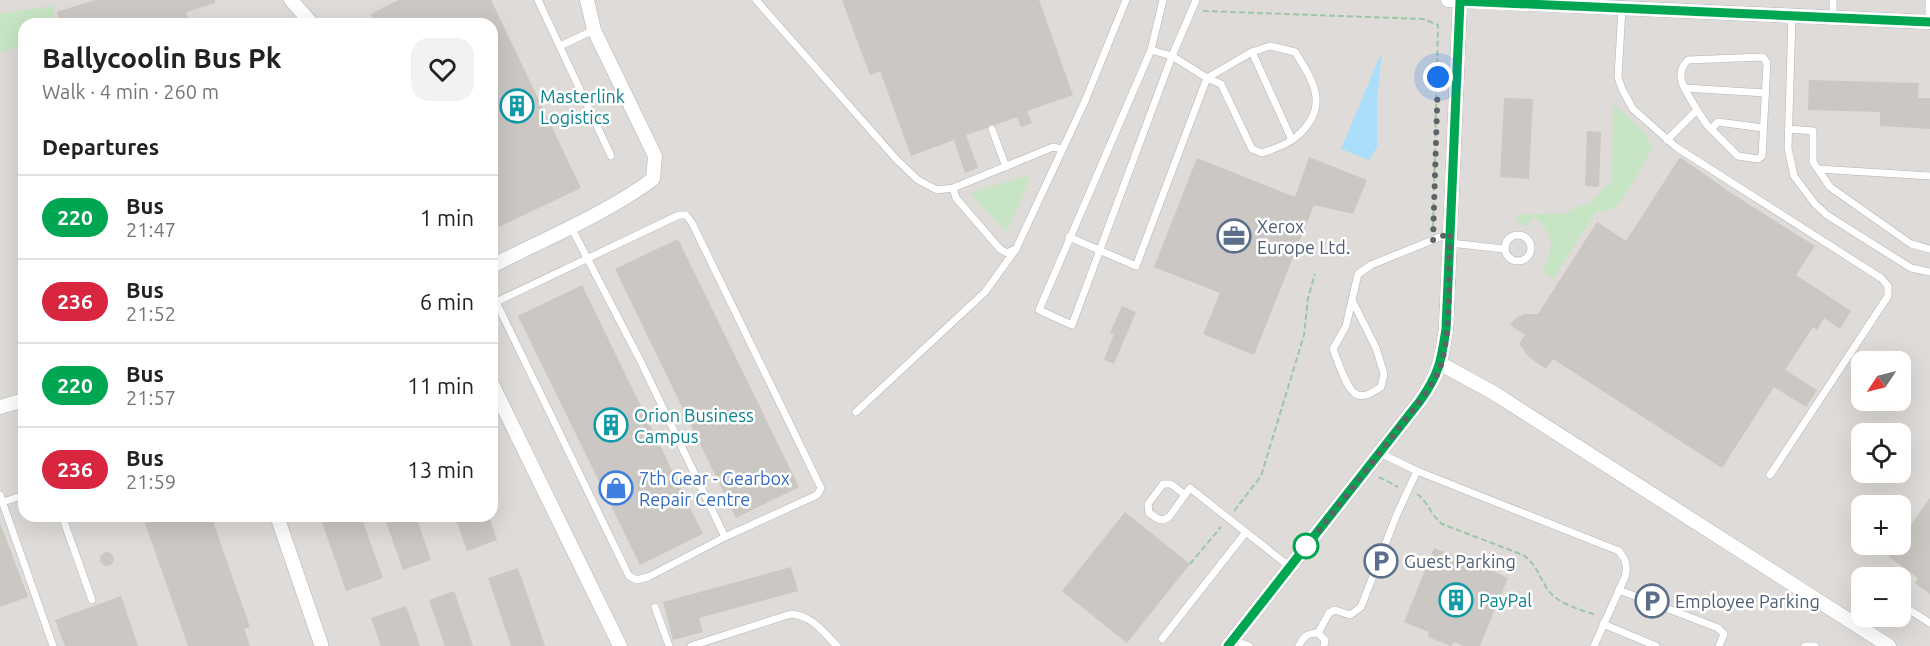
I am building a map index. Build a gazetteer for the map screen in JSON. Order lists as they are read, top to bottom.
{
  "places": {
    "building": ["Masterlink Logistics", "Orion Business Campus", "PayPal"],
    "office": ["Xerox Europe Ltd."],
    "shop": ["7th Gear - Gearbox Repair Centre"],
    "parking": ["Guest Parking", "Employee Parking"]
  },
  "lines": ["bus line 220"],
  "north": "bottom left",
  "page": {
    "heading": [
      ["Ballycoolin Bus Pk", "Walk · 4 min · 260 m"],
      "Departures"
    ],
    "list": [
      {
        "mark": "220",
        "name": "Bus",
        "note": "21:47",
        "value": "1 min"
      },
      {
        "mark": "236",
        "name": "Bus",
        "note": "21:52",
        "value": "6 min"
      },
      {
        "mark": "220",
        "name": "Bus",
        "note": "21:57",
        "value": "11 min"
      },
      {
        "mark": "236",
        "name": "Bus",
        "note": "21:59",
        "value": "13 min"
      }
    ],
    "map_buttons": ["+", "−"]
  }
}
